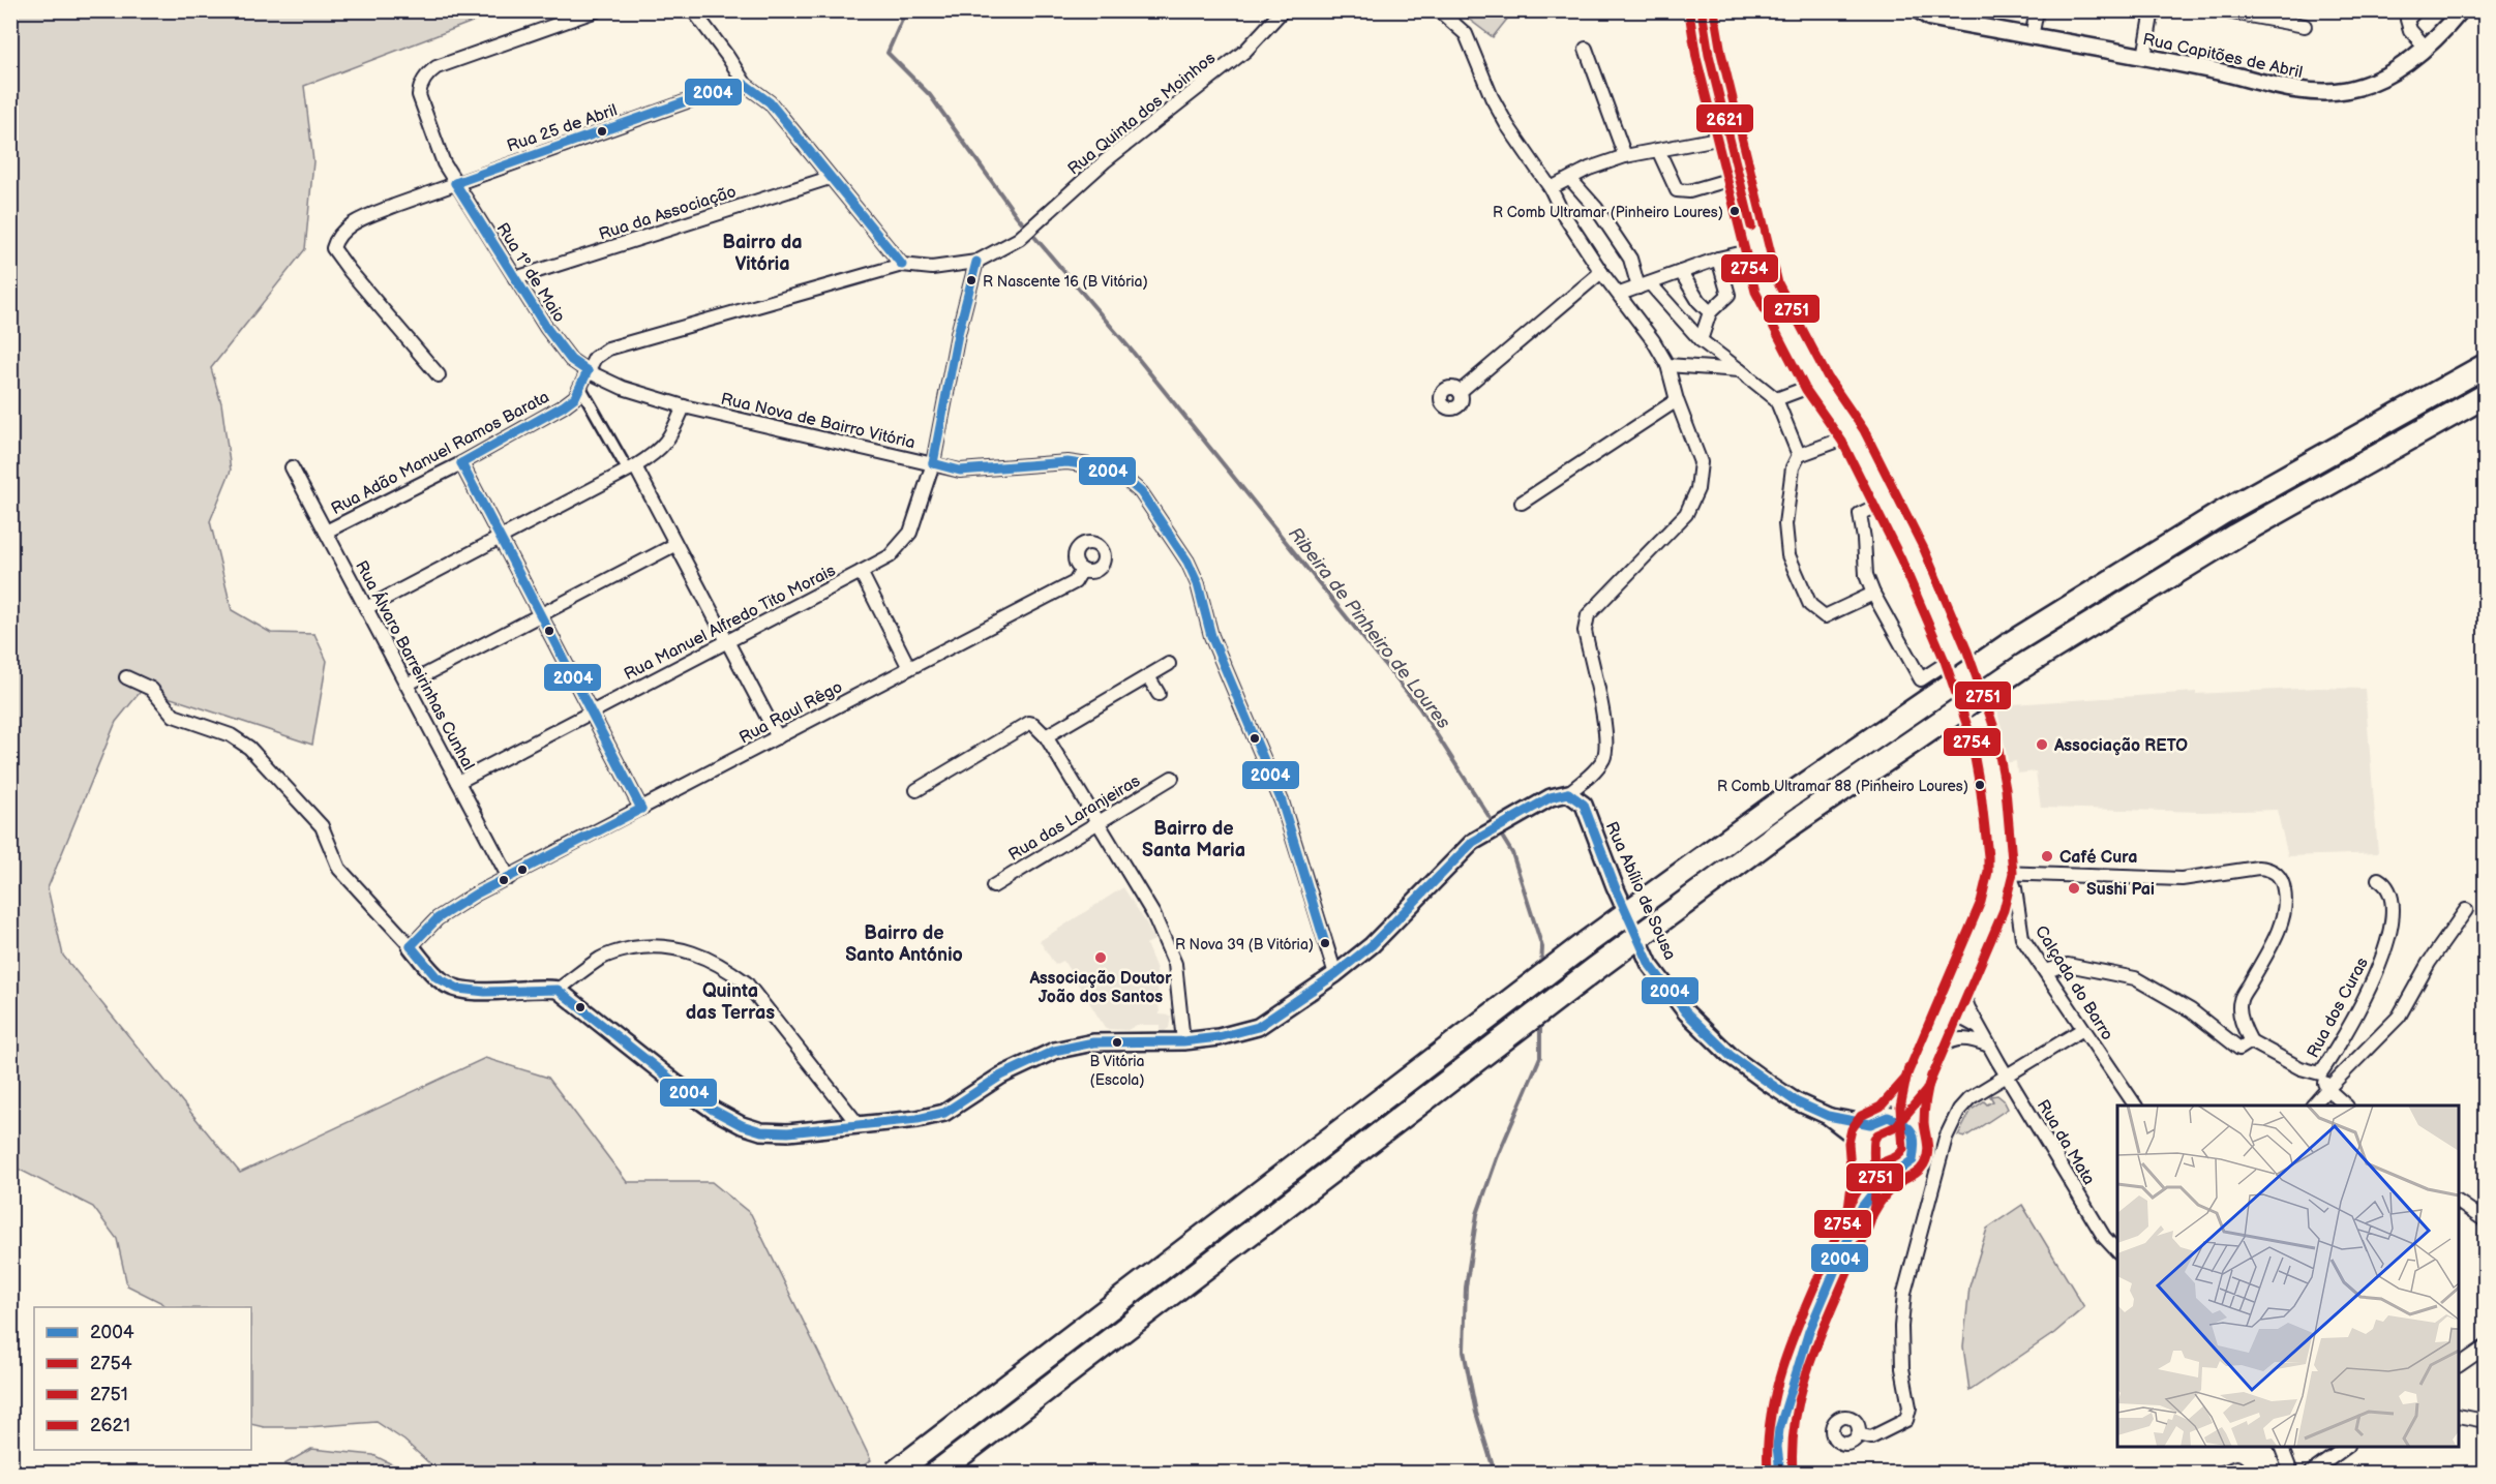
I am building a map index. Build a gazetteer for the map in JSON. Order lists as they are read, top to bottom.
{
  "streets": {
    "street": [
      "Rua Capitões de Abril",
      "Rua Quinta dos Moinhos",
      "Rua 25 de Abril",
      "Rua da Associação",
      "Rua 1º de Maio",
      "Rua Nova de Bairro Vitória",
      "Rua Adão Manuel Ramos Barata",
      "Rua Manuel Alfredo Tito Morais",
      "Rua Álvaro Barreirinhas Cunhal",
      "Rua Raul Rêgo",
      "Rua das Laranjeiras",
      "Rua Abílio de Sousa",
      "Calçada do Barro",
      "Rua dos Curas",
      "Rua da Mata"
    ]
  },
  "crossings": [
    ["Rua Quinta dos Moinhos", "Rua Manuel Alfredo Tito Morais"],
    ["Rua 25 de Abril", "Rua 1º de Maio"],
    ["Rua da Associação", "Rua 1º de Maio"],
    ["Rua 1º de Maio", "Rua Nova de Bairro Vitória"],
    ["Rua 1º de Maio", "Rua Adão Manuel Ramos Barata"],
    ["Rua Nova de Bairro Vitória", "Rua Adão Manuel Ramos Barata"],
    ["Rua Nova de Bairro Vitória", "Rua Manuel Alfredo Tito Morais"],
    ["Rua Adão Manuel Ramos Barata", "Rua Álvaro Barreirinhas Cunhal"],
    ["Rua Manuel Alfredo Tito Morais", "Rua Álvaro Barreirinhas Cunhal"],
    ["Rua Álvaro Barreirinhas Cunhal", "Rua Raul Rêgo"],
    ["Calçada do Barro", "Rua dos Curas"]
  ],
  "districts": [
    "Bairro da Vitória",
    "Bairro de Santa Maria",
    "Bairro de Santo António",
    "Quinta das Terras"
  ],
  "water": ["Ribeira de Pinheiro de Loures"],
  "places": [
    "R Comb Ultramar (Pinheiro Loures)",
    "R Nascente 16 (B Vitória)",
    "Associação RETO",
    "R Comb Ultramar 88 (Pinheiro Loures)",
    "Café Cura",
    "Sushi Pai",
    "R Nova 39 (B Vitória)",
    "Associação Doutor João dos Santos",
    "B Vitória (Escola)"
  ],
  "lines": [
    "transit line 2751",
    "transit line 2621",
    "transit line 2754",
    "transit line 2004"
  ],
  "legend": [
    "2004",
    "2754",
    "2751",
    "2621"
  ]
}
